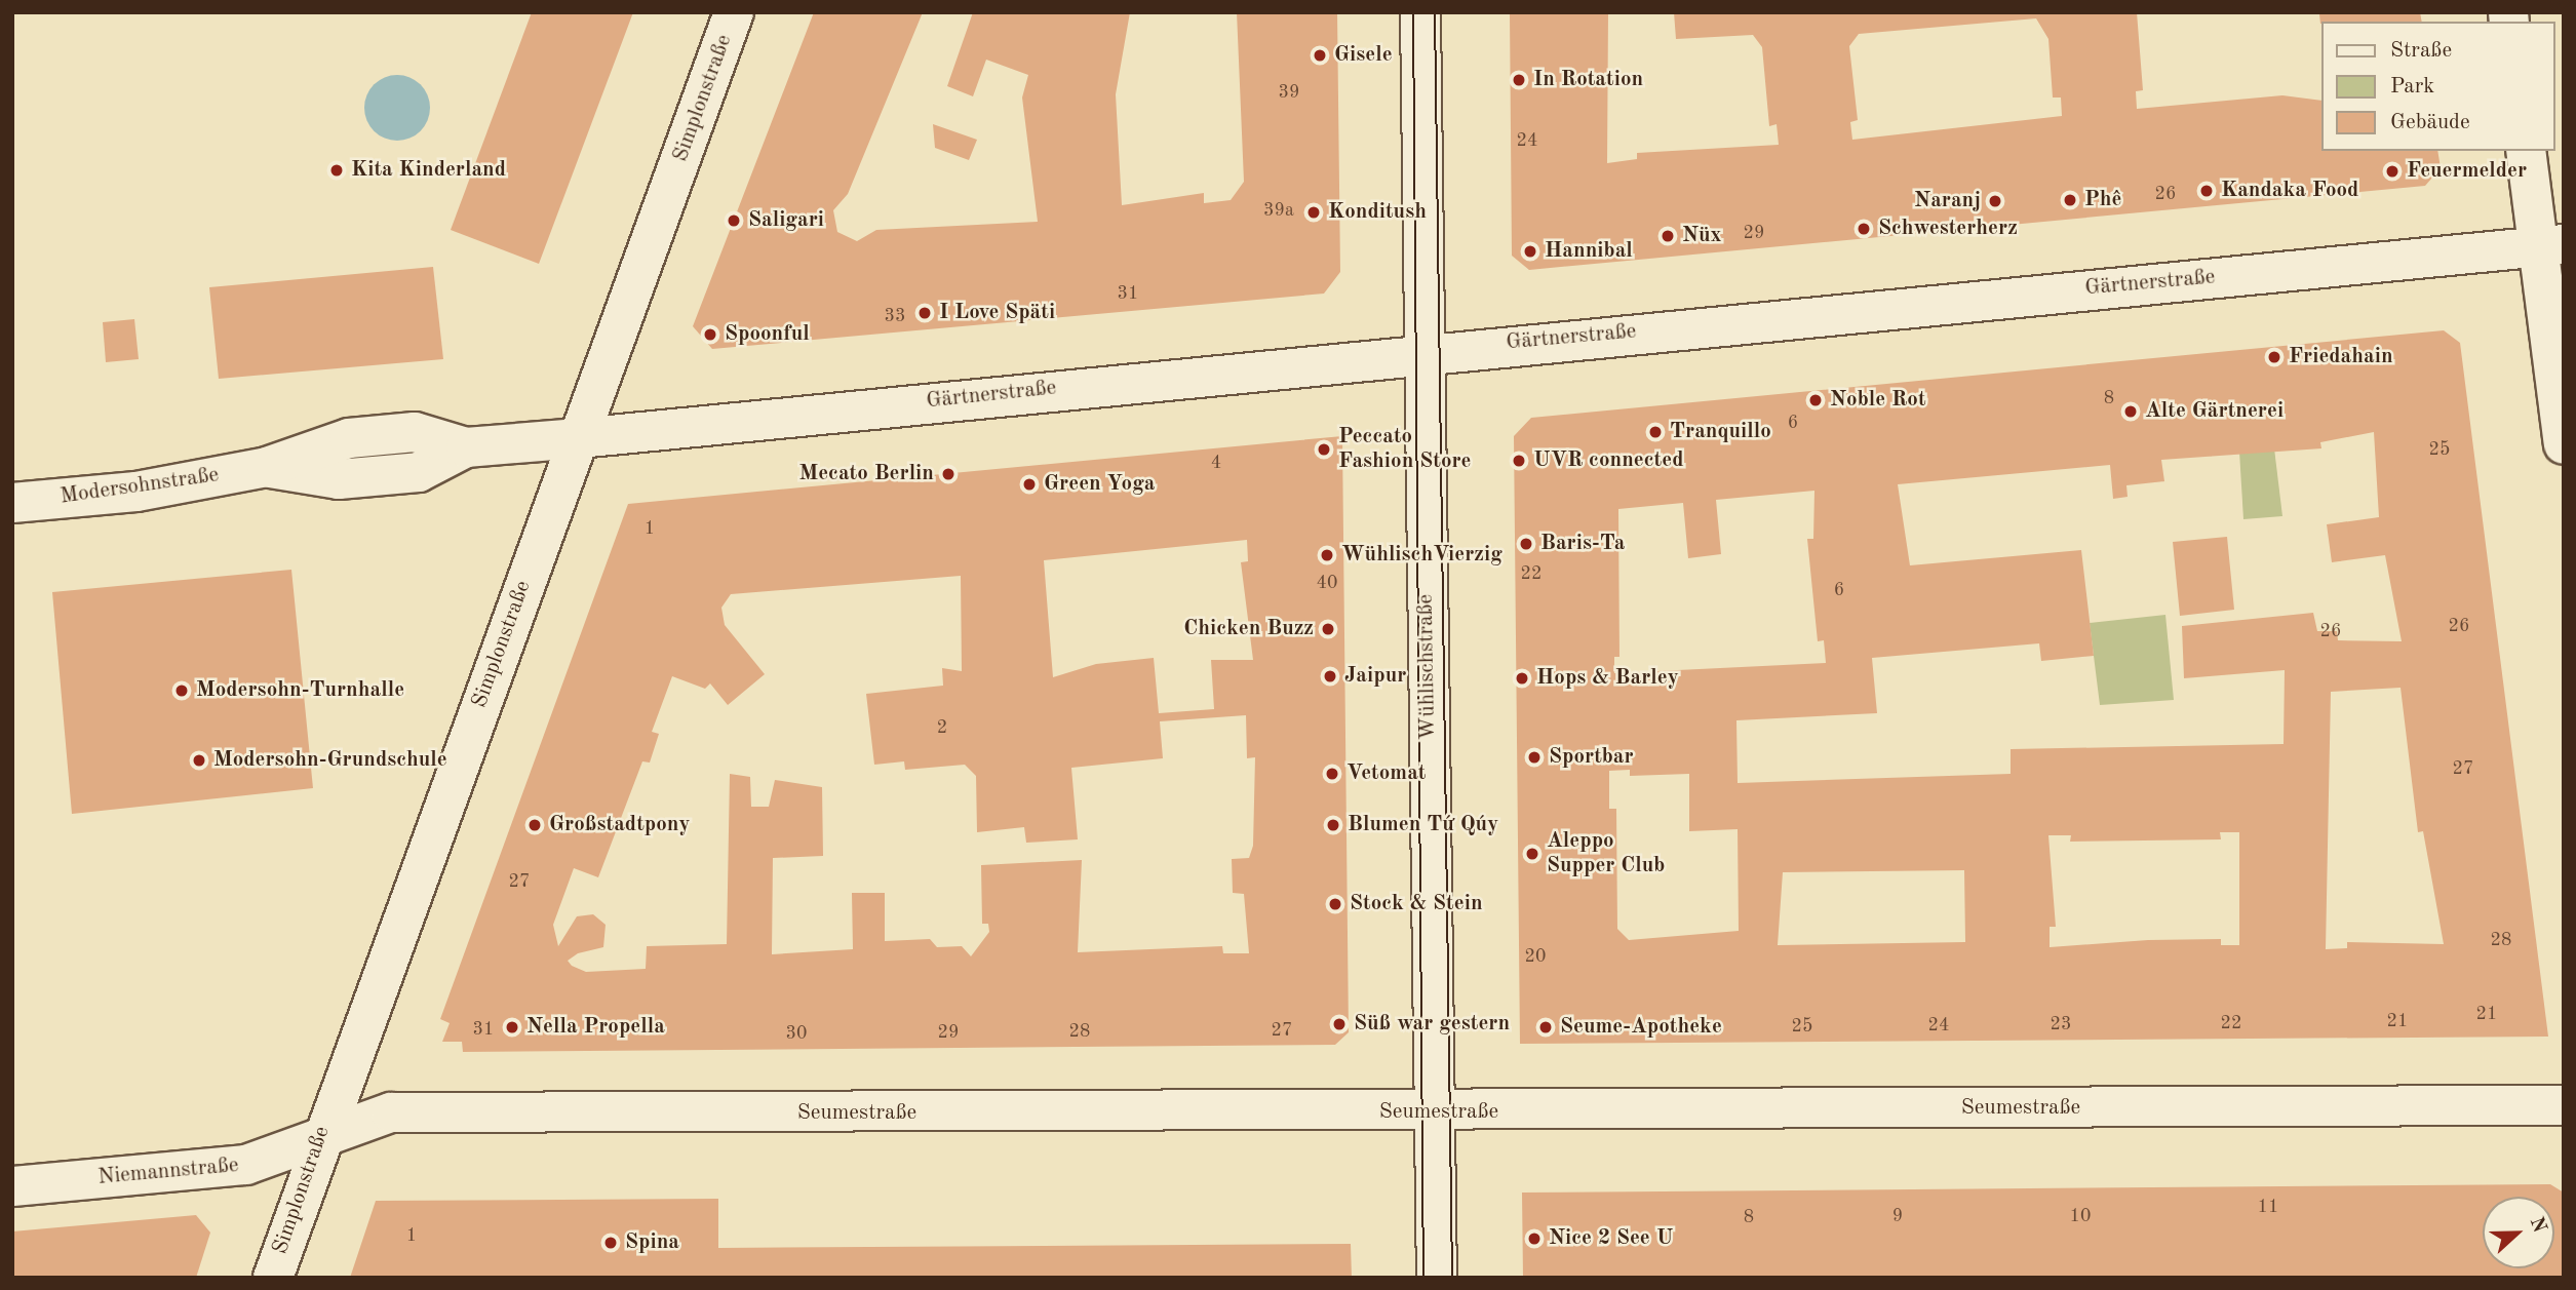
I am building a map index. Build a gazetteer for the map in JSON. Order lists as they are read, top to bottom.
{
  "streets": {
    "street": [
      "Simplonstraße",
      "Gärtnerstraße",
      "Modersohnstraße",
      "Wühlischstraße",
      "Seumestraße",
      "Niemannstraße"
    ]
  },
  "crossings": [
    ["Simplonstraße", "Gärtnerstraße"],
    ["Simplonstraße", "Modersohnstraße"],
    ["Simplonstraße", "Seumestraße"],
    ["Simplonstraße", "Niemannstraße"],
    ["Gärtnerstraße", "Modersohnstraße"],
    ["Gärtnerstraße", "Wühlischstraße"],
    ["Wühlischstraße", "Seumestraße"],
    ["Seumestraße", "Niemannstraße"]
  ],
  "places": [
    "Gisele",
    "In Rotation",
    "Kita Kinderland",
    "Feuermelder",
    "Kandaka Food",
    "Phê",
    "Naranj",
    "Konditush",
    "Saligari",
    "Schwesterherz",
    "Nüx",
    "Hannibal",
    "I Love Späti",
    "Spoonful",
    "Friedahain",
    "Noble Rot",
    "Alte Gärtnerei",
    "Tranquillo",
    "Peccato Fashion Store",
    "UVR connected",
    "Mecato Berlin",
    "Green Yoga",
    "Baris-Ta",
    "WühlischVierzig",
    "Chicken Buzz",
    "Jaipur",
    "Hops & Barley",
    "Modersohn-Turnhalle",
    "Sportbar",
    "Modersohn-Grundschule",
    "Vetomat",
    "Großstadtpony",
    "Blumen Tứ Qúy",
    "Aleppo Supper Club",
    "Stock & Stein",
    "Süß war gestern",
    "Nella Propella",
    "Seume-Apotheke",
    "Nice 2 See U",
    "Spina"
  ],
  "house_numbers": [
    "39",
    "24",
    "26",
    "39a",
    "29",
    "31",
    "33",
    "8",
    "6",
    "25",
    "4",
    "1",
    "22",
    "40",
    "6",
    "26",
    "26",
    "2",
    "27",
    "27",
    "28",
    "20",
    "21",
    "21",
    "22",
    "23",
    "24",
    "25",
    "31",
    "27",
    "28",
    "29",
    "30",
    "11",
    "9",
    "10",
    "8",
    "1"
  ],
  "legend": ["Straße", "Park", "Gebäude"],
  "north": "right"
}
